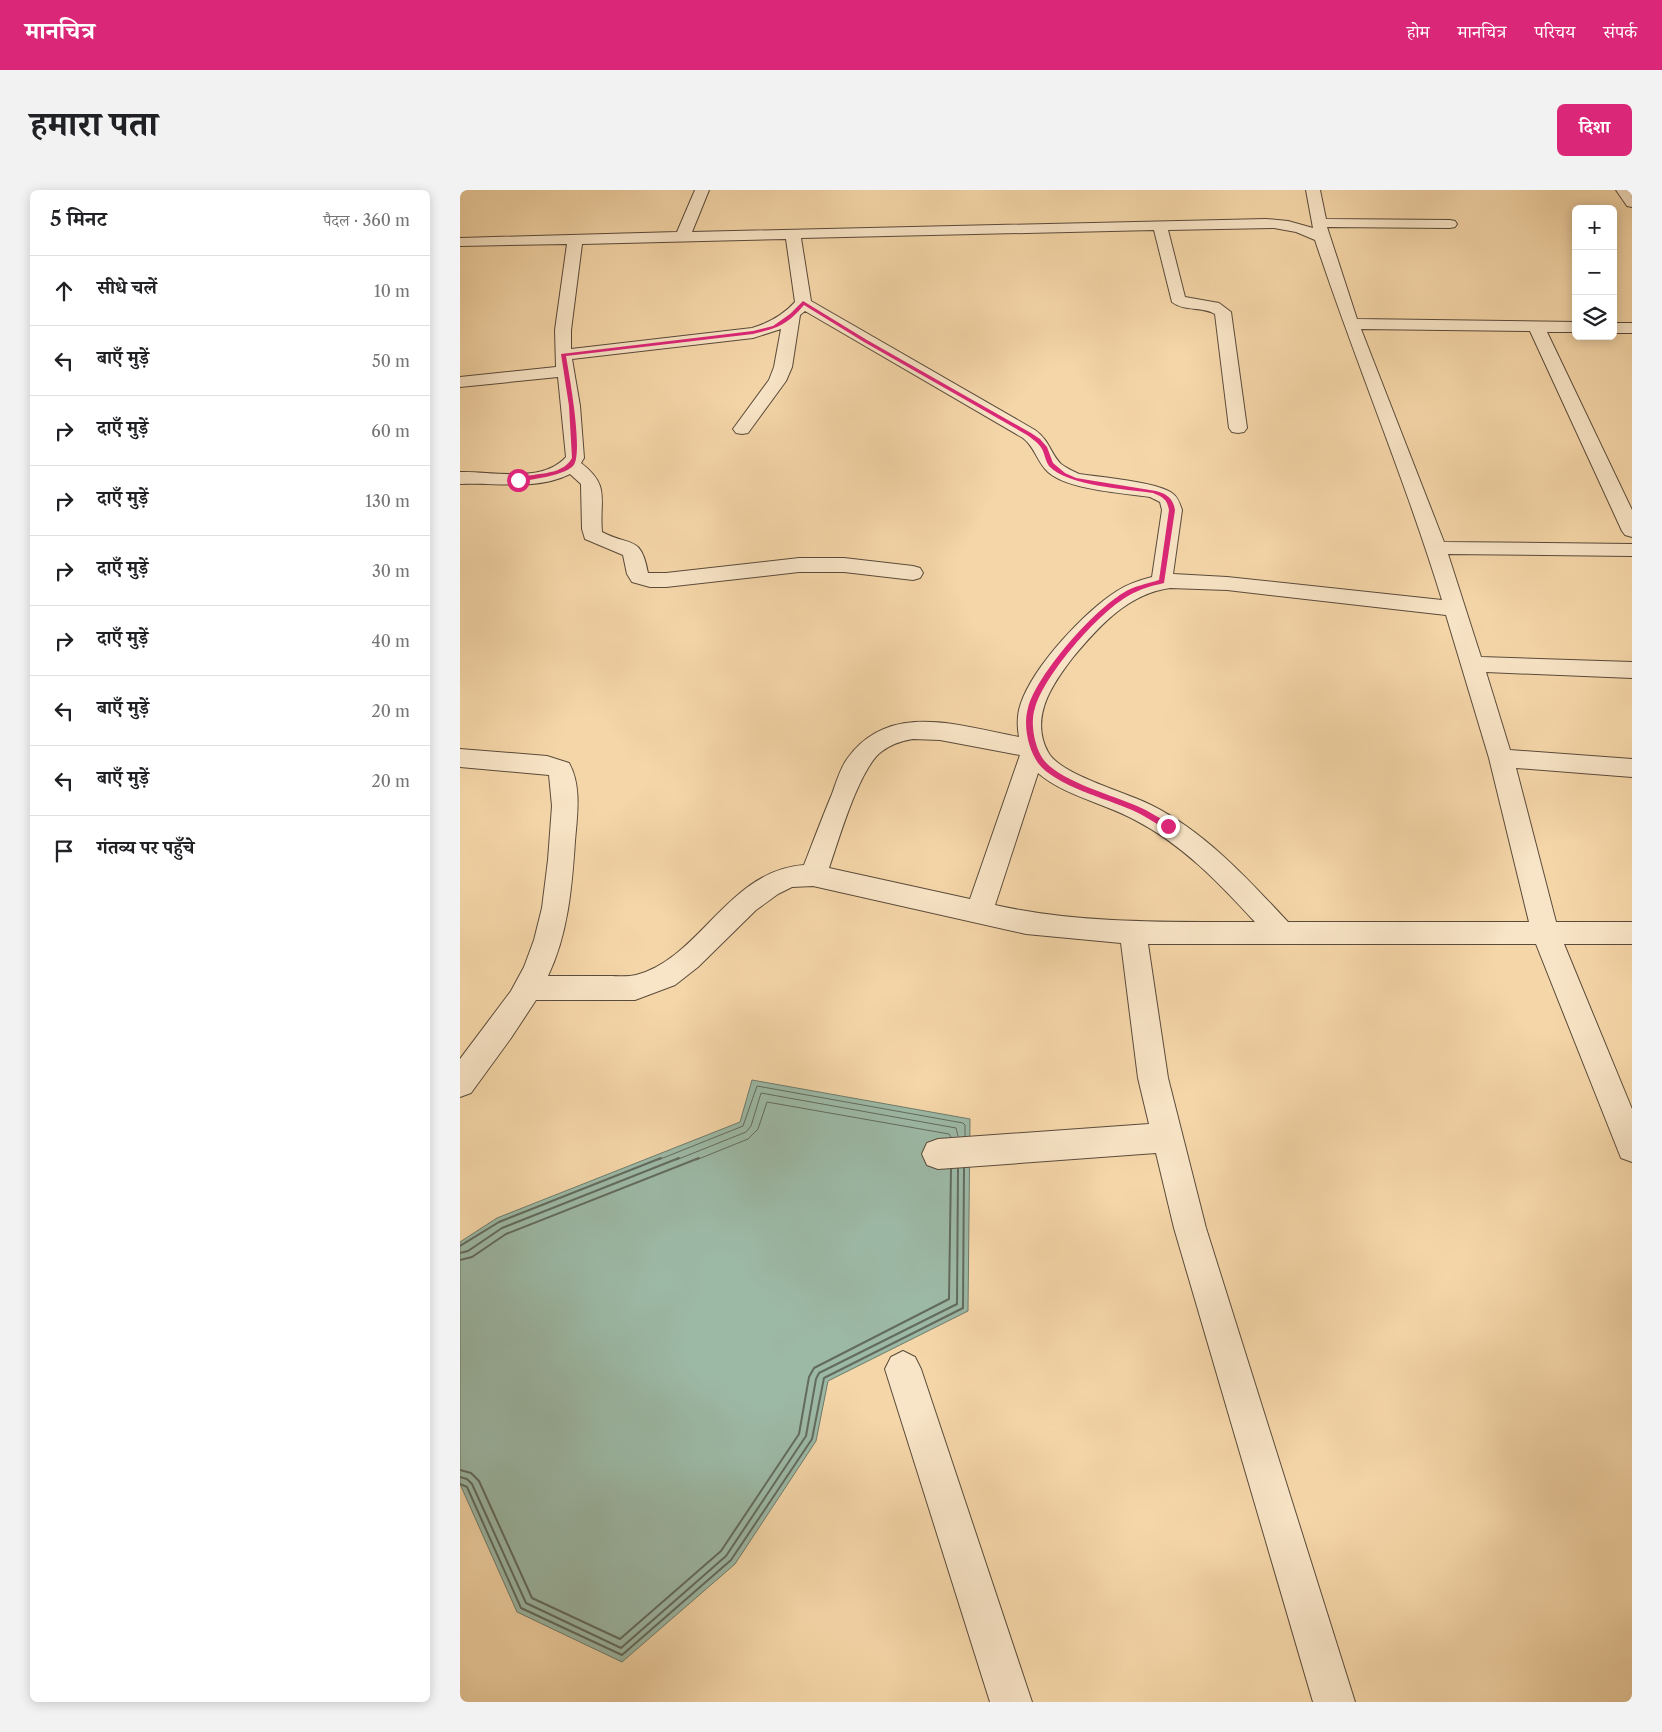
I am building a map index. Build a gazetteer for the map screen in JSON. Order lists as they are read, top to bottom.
{
  "page": {
    "header": "मानचित्र",
    "nav": [
      "होम",
      "मानचित्र",
      "परिचय",
      "संपर्क"
    ],
    "title": "हमारा पता",
    "buttons": "दिशा",
    "heading": ["5 मिनट", "पैदल · 360 m"],
    "map_buttons": ["+", "−"],
    "list": [
      ["सीधे चलें", "10 m"],
      ["बाएँ मुड़ें", "50 m"],
      ["दाएँ मुड़ें", "60 m"],
      ["दाएँ मुड़ें", "130 m"],
      ["दाएँ मुड़ें", "30 m"],
      ["दाएँ मुड़ें", "40 m"],
      ["बाएँ मुड़ें", "20 m"],
      ["बाएँ मुड़ें", "20 m"],
      "गंतव्य पर पहुँचे"
    ]
  }
}
